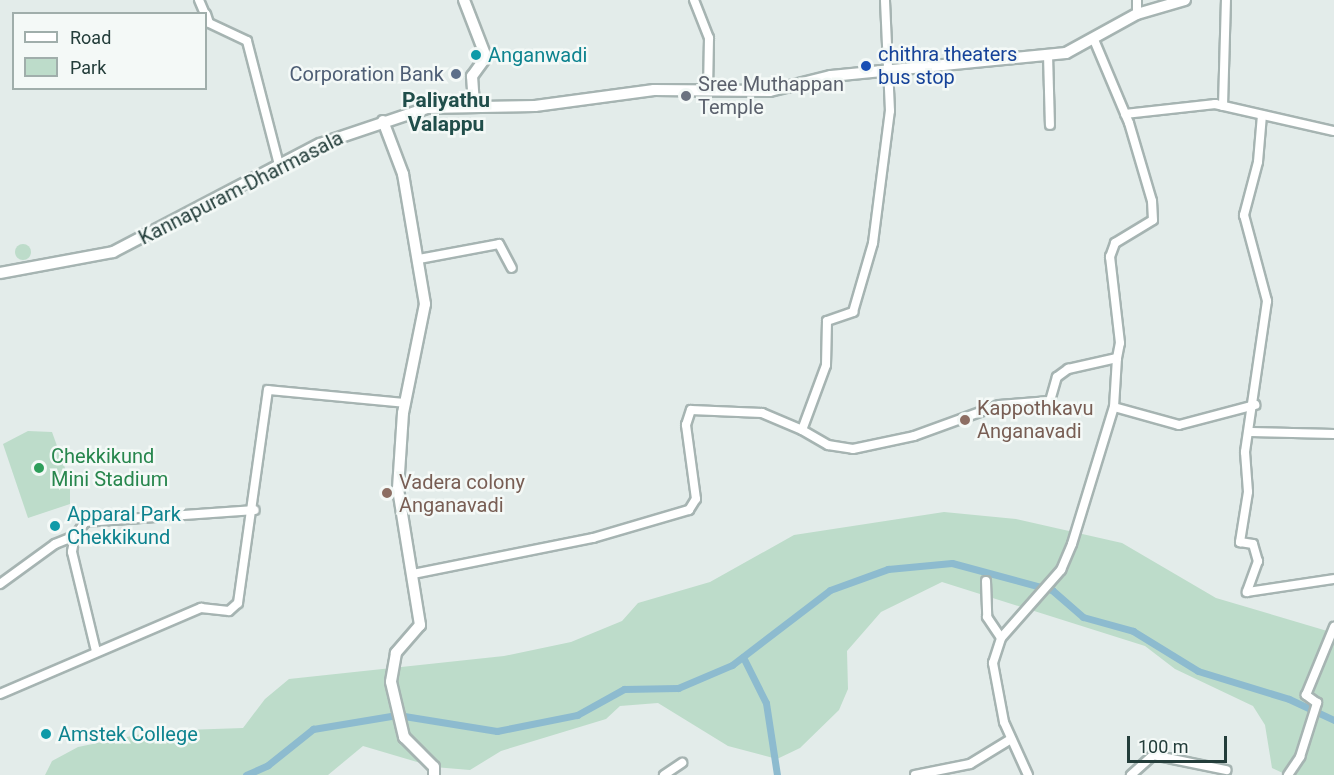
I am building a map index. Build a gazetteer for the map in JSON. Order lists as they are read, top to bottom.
{
  "streets": {
    "main road": ["Kannapuram-Dharmasala"]
  },
  "districts": ["Paliyathu Valappu"],
  "places": [
    "Anganwadi",
    "chithra theaters bus stop",
    "Corporation Bank",
    "Sree Muthappan Temple",
    "Kappothkavu Anganavadi",
    "Chekkikund Mini Stadium",
    "Vadera colony Anganavadi",
    "Apparal Park Chekkikund",
    "Amstek College"
  ],
  "legend": ["Road", "Park"],
  "scale_bar": "100 m"
}
